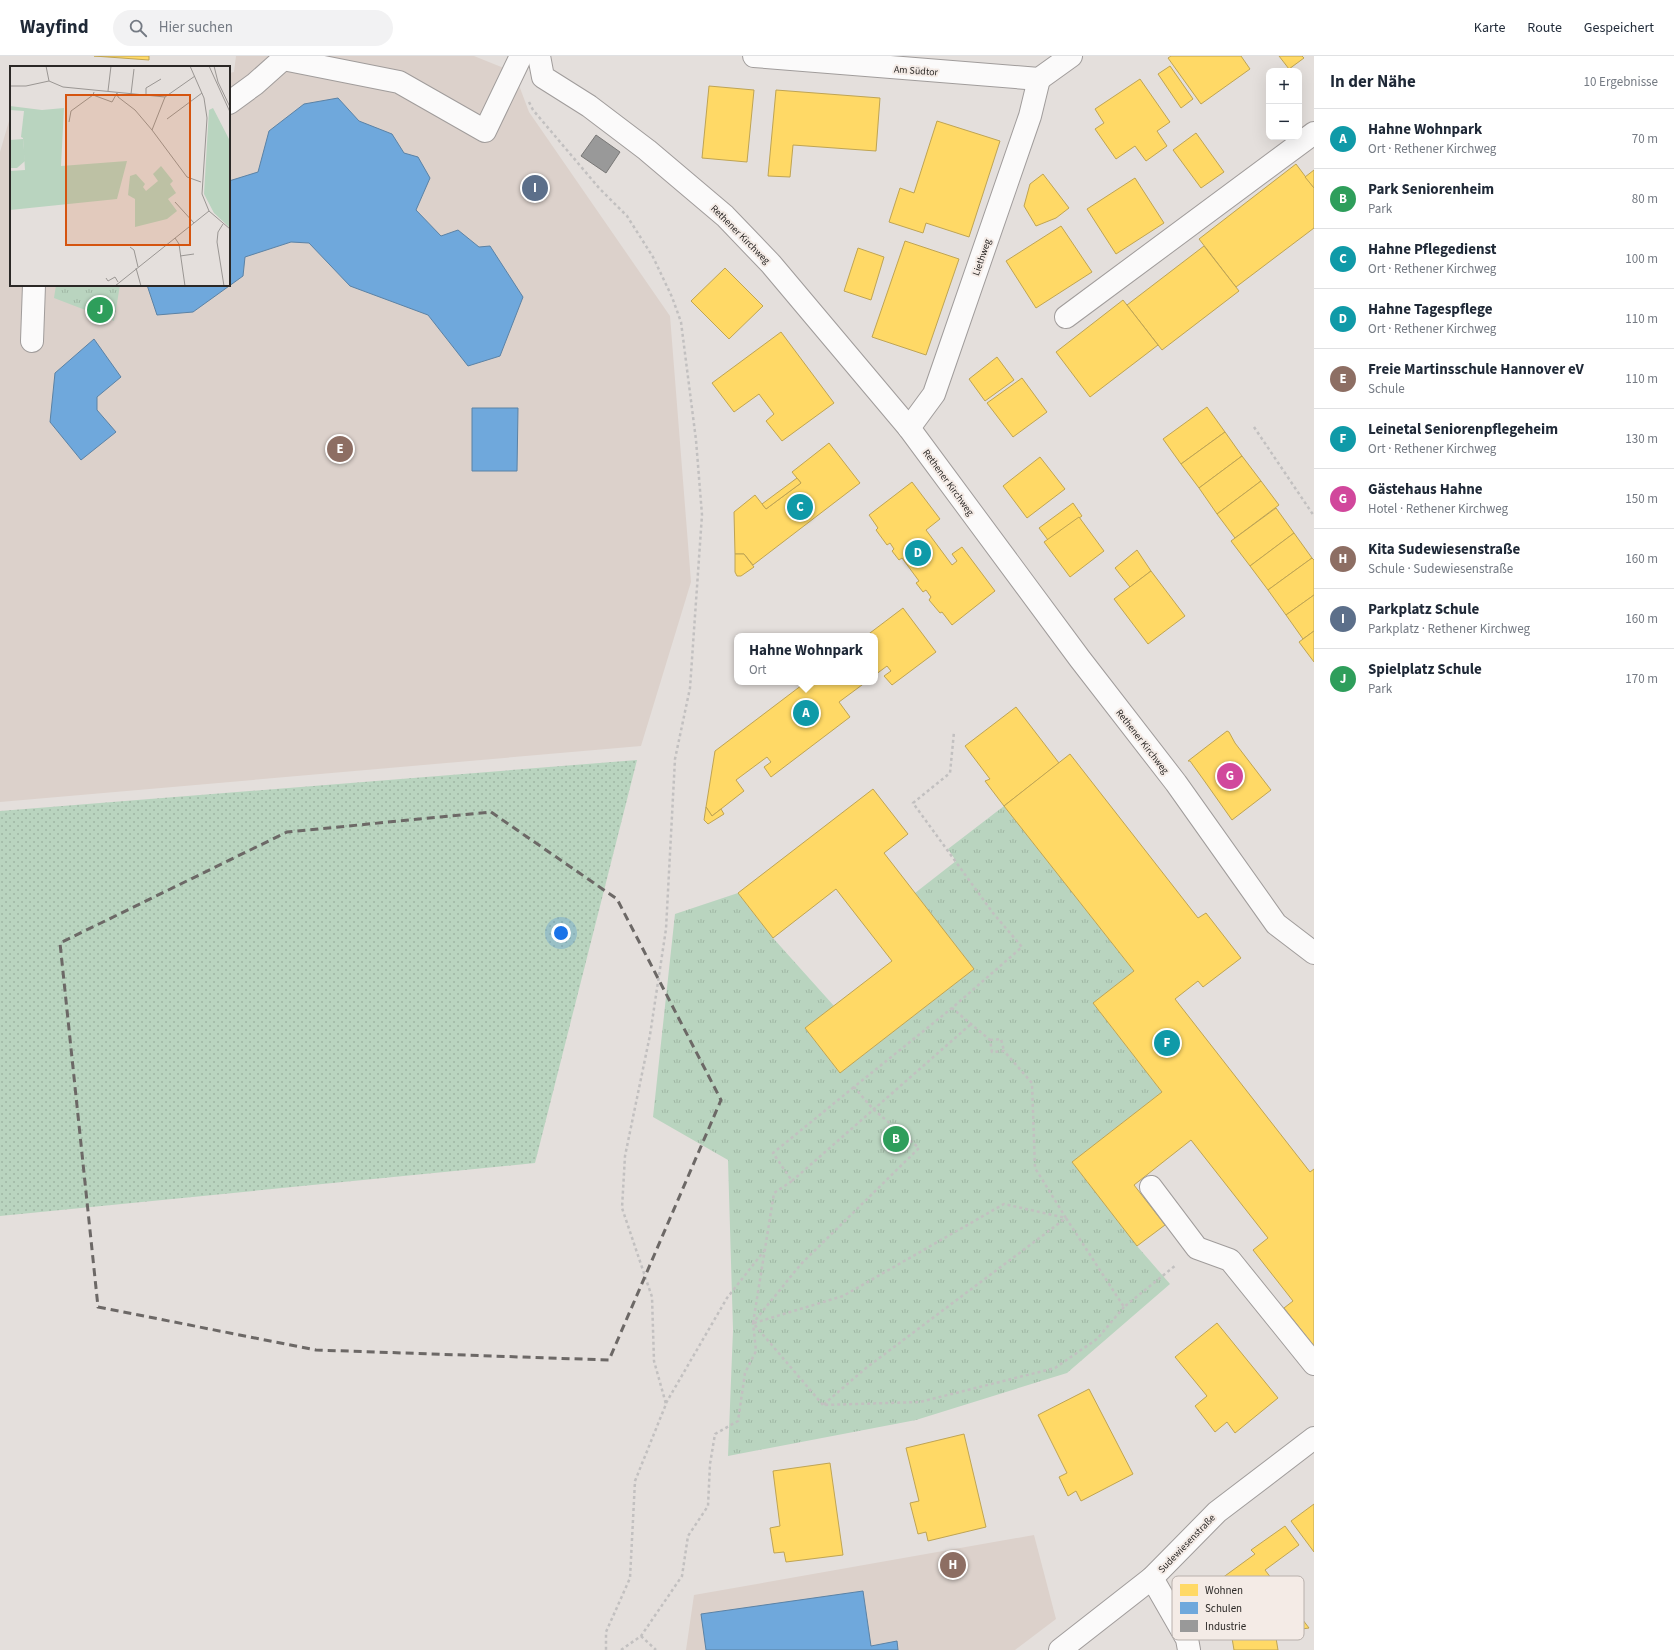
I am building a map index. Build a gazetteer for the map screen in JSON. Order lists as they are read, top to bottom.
{
  "streets": {
    "street": [
      "Am Südtor",
      "Rethener Kirchweg",
      "Liethweg",
      "Sudewiesenstraße"
    ]
  },
  "crossings": [
    ["Am Südtor", "Liethweg"],
    ["Rethener Kirchweg", "Liethweg"]
  ],
  "legend": ["Wohnen", "Schulen", "Industrie"],
  "page": {
    "header": "Wayfind",
    "search": "Hier suchen",
    "nav": ["Karte", "Route", "Gespeichert"],
    "heading": ["In der Nähe", "10 Ergebnisse"],
    "map_buttons": ["+", "−"],
    "list": [
      {
        "mark": "A",
        "name": "Hahne Wohnpark",
        "note": "Ort · Rethener Kirchweg",
        "value": "70 m"
      },
      {
        "mark": "B",
        "name": "Park Seniorenheim",
        "note": "Park",
        "value": "80 m"
      },
      {
        "mark": "C",
        "name": "Hahne Pflegedienst",
        "note": "Ort · Rethener Kirchweg",
        "value": "100 m"
      },
      {
        "mark": "D",
        "name": "Hahne Tagespflege",
        "note": "Ort · Rethener Kirchweg",
        "value": "110 m"
      },
      {
        "mark": "E",
        "name": "Freie Martinsschule Hannover eV",
        "note": "Schule",
        "value": "110 m"
      },
      {
        "mark": "F",
        "name": "Leinetal Seniorenpflegeheim",
        "note": "Ort · Rethener Kirchweg",
        "value": "130 m"
      },
      {
        "mark": "G",
        "name": "Gästehaus Hahne",
        "note": "Hotel · Rethener Kirchweg",
        "value": "150 m"
      },
      {
        "mark": "H",
        "name": "Kita Sudewiesenstraße",
        "note": "Schule · Sudewiesenstraße",
        "value": "160 m"
      },
      {
        "mark": "I",
        "name": "Parkplatz Schule",
        "note": "Parkplatz · Rethener Kirchweg",
        "value": "160 m"
      },
      {
        "mark": "J",
        "name": "Spielplatz Schule",
        "note": "Park",
        "value": "170 m"
      }
    ],
    "pins": [
      "I",
      "J",
      "E",
      "C",
      "D",
      "A",
      "G",
      "F",
      "B",
      "H"
    ],
    "popup": ["Hahne Wohnpark", "Ort"]
  }
}
